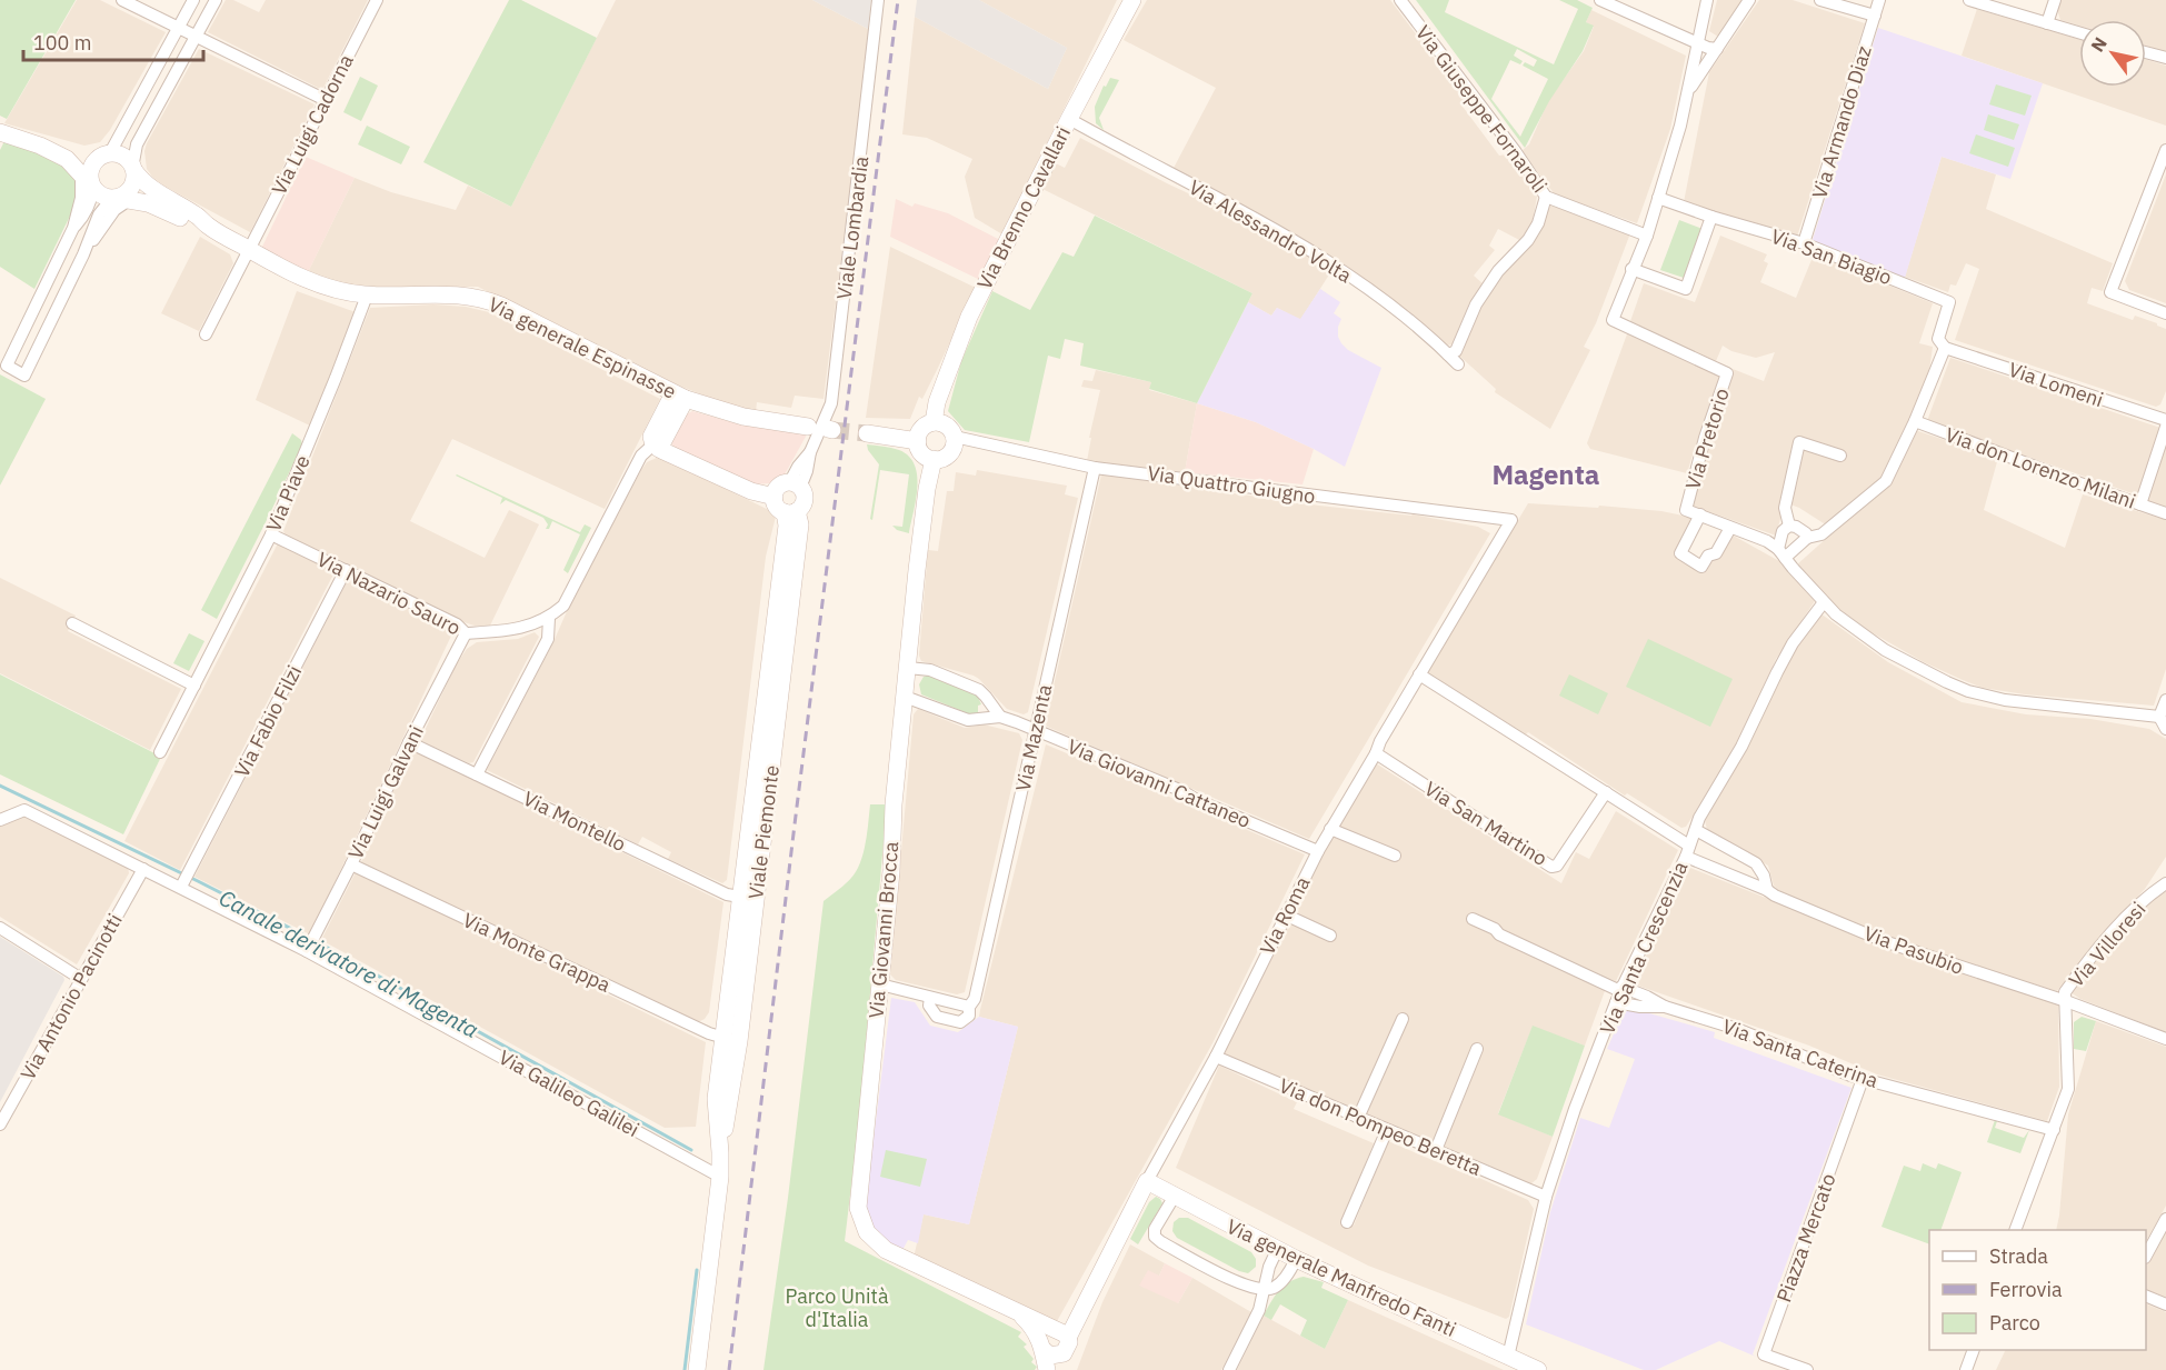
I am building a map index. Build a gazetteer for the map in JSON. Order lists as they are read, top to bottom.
{
  "streets": {
    "street": [
      "Via Giuseppe Fornaroli",
      "Via Armando Diaz",
      "Via Luigi Cadorna",
      "Via Brenno Cavallari",
      "Viale Lombardia",
      "Via Alessandro Volta",
      "Via San Biagio",
      "Via generale Espinasse",
      "Via Lomeni",
      "Via Pretorio",
      "Via don Lorenzo Milani",
      "Via Quattro Giugno",
      "Via Piave",
      "Via Nazario Sauro",
      "Via Fabio Filzi",
      "Via Mazenta",
      "Via Giovanni Cattaneo",
      "Via Luigi Galvani",
      "Via Montello",
      "Via San Martino",
      "Viale Piemonte",
      "Via Roma",
      "Via Giovanni Brocca",
      "Via Villoresi",
      "Via Santa Crescenzia",
      "Via Pasubio",
      "Via Monte Grappa",
      "Via Antonio Pacinotti",
      "Via Santa Caterina",
      "Via Galileo Galilei",
      "Via don Pompeo Beretta",
      "Piazza Mercato",
      "Via generale Manfredo Fanti"
    ]
  },
  "crossings": [
    ["Via Armando Diaz", "Via San Biagio"],
    ["Via Luigi Cadorna", "Via generale Espinasse"],
    ["Via Brenno Cavallari", "Via Alessandro Volta"],
    ["Via Brenno Cavallari", "Via Quattro Giugno"],
    ["Via Brenno Cavallari", "Via Giovanni Brocca"],
    ["Viale Lombardia", "Viale Piemonte"],
    ["Via San Biagio", "Via Lomeni"],
    ["Via generale Espinasse", "Via Piave"],
    ["Via Quattro Giugno", "Via Mazenta"],
    ["Via Quattro Giugno", "Via Roma"],
    ["Via Quattro Giugno", "Via Giovanni Brocca"],
    ["Via Piave", "Via Nazario Sauro"],
    ["Via Nazario Sauro", "Via Fabio Filzi"],
    ["Via Nazario Sauro", "Via Luigi Galvani"],
    ["Via Fabio Filzi", "Via Galileo Galilei"],
    ["Via Mazenta", "Via Giovanni Cattaneo"],
    ["Via Mazenta", "Via Giovanni Brocca"],
    ["Via Giovanni Cattaneo", "Via Roma"],
    ["Via Giovanni Cattaneo", "Via Giovanni Brocca"],
    ["Via Luigi Galvani", "Via Montello"],
    ["Via Luigi Galvani", "Via Monte Grappa"],
    ["Via Luigi Galvani", "Via Galileo Galilei"],
    ["Via Montello", "Viale Piemonte"],
    ["Via San Martino", "Via Roma"],
    ["Viale Piemonte", "Via Monte Grappa"],
    ["Viale Piemonte", "Via Galileo Galilei"],
    ["Via Roma", "Via Giovanni Brocca"],
    ["Via Roma", "Via don Pompeo Beretta"],
    ["Via Roma", "Via generale Manfredo Fanti"],
    ["Via Villoresi", "Via Pasubio"],
    ["Via Santa Crescenzia", "Via Pasubio"],
    ["Via Santa Crescenzia", "Via Santa Caterina"],
    ["Via Santa Crescenzia", "Via don Pompeo Beretta"],
    ["Via Santa Crescenzia", "Via generale Manfredo Fanti"],
    ["Via Antonio Pacinotti", "Via Galileo Galilei"],
    ["Via Santa Caterina", "Piazza Mercato"]
  ],
  "districts": ["Magenta"],
  "water": ["Canale derivatore di Magenta"],
  "parks": ["Parco Unità d'Italia"],
  "legend": ["Strada", "Ferrovia", "Parco"],
  "scale_bar": "100 m",
  "north": "top left"
}
